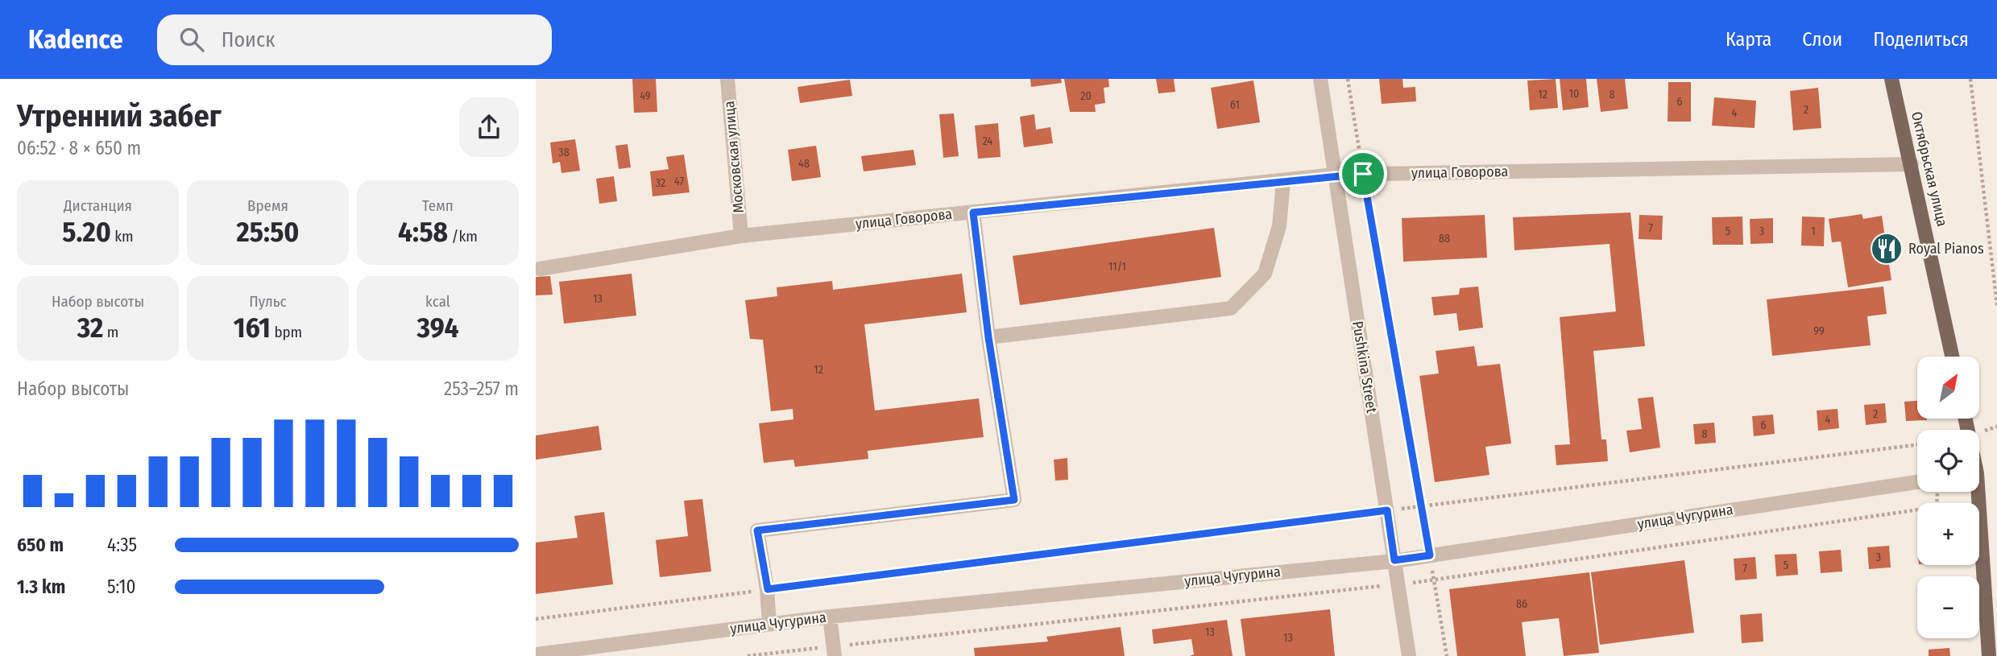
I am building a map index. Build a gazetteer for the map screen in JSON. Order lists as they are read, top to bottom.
{
  "streets": {
    "main road": ["Октябрьская улица"],
    "street": [
      "Московская улица",
      "улица Говорова",
      "Pushkina Street",
      "улица Чугурина"
    ]
  },
  "crossings": [
    ["Московская улица", "улица Говорова"],
    ["Октябрьская улица", "улица Говорова"],
    ["улица Говорова", "Pushkina Street"],
    ["Pushkina Street", "улица Чугурина"]
  ],
  "places": {
    "restaurant": ["Royal Pianos"]
  },
  "house_numbers": [
    "10",
    "12",
    "8",
    "49",
    "20",
    "6",
    "61",
    "2",
    "4",
    "24",
    "38",
    "48",
    "47",
    "32",
    "7",
    "5",
    "3",
    "1",
    "88",
    "11/1",
    "13",
    "99",
    "12",
    "2",
    "4",
    "6",
    "8",
    "3",
    "5",
    "7",
    "86",
    "13",
    "13"
  ],
  "north": "top right",
  "page": {
    "header": "Kadence",
    "search": "Поиск",
    "nav": ["Карта", "Слои", "Поделиться"],
    "heading": ["Утренний забег", "06:52 · 8 × 650 m"],
    "stats": [
      ["Дистанция", "5.20 km"],
      ["Время", "25:50"],
      ["Темп", "4:58 /km"],
      ["Набор высоты", "32 m"],
      ["Пульс", "161 bpm"],
      ["kcal", "394"]
    ],
    "map_buttons": ["+", "−"],
    "chart": ["Набор высоты", "253–257 m"],
    "list": [
      {
        "name": "650 m",
        "note": "4:35"
      },
      {
        "name": "1.3 km",
        "note": "5:10"
      }
    ]
  }
}
